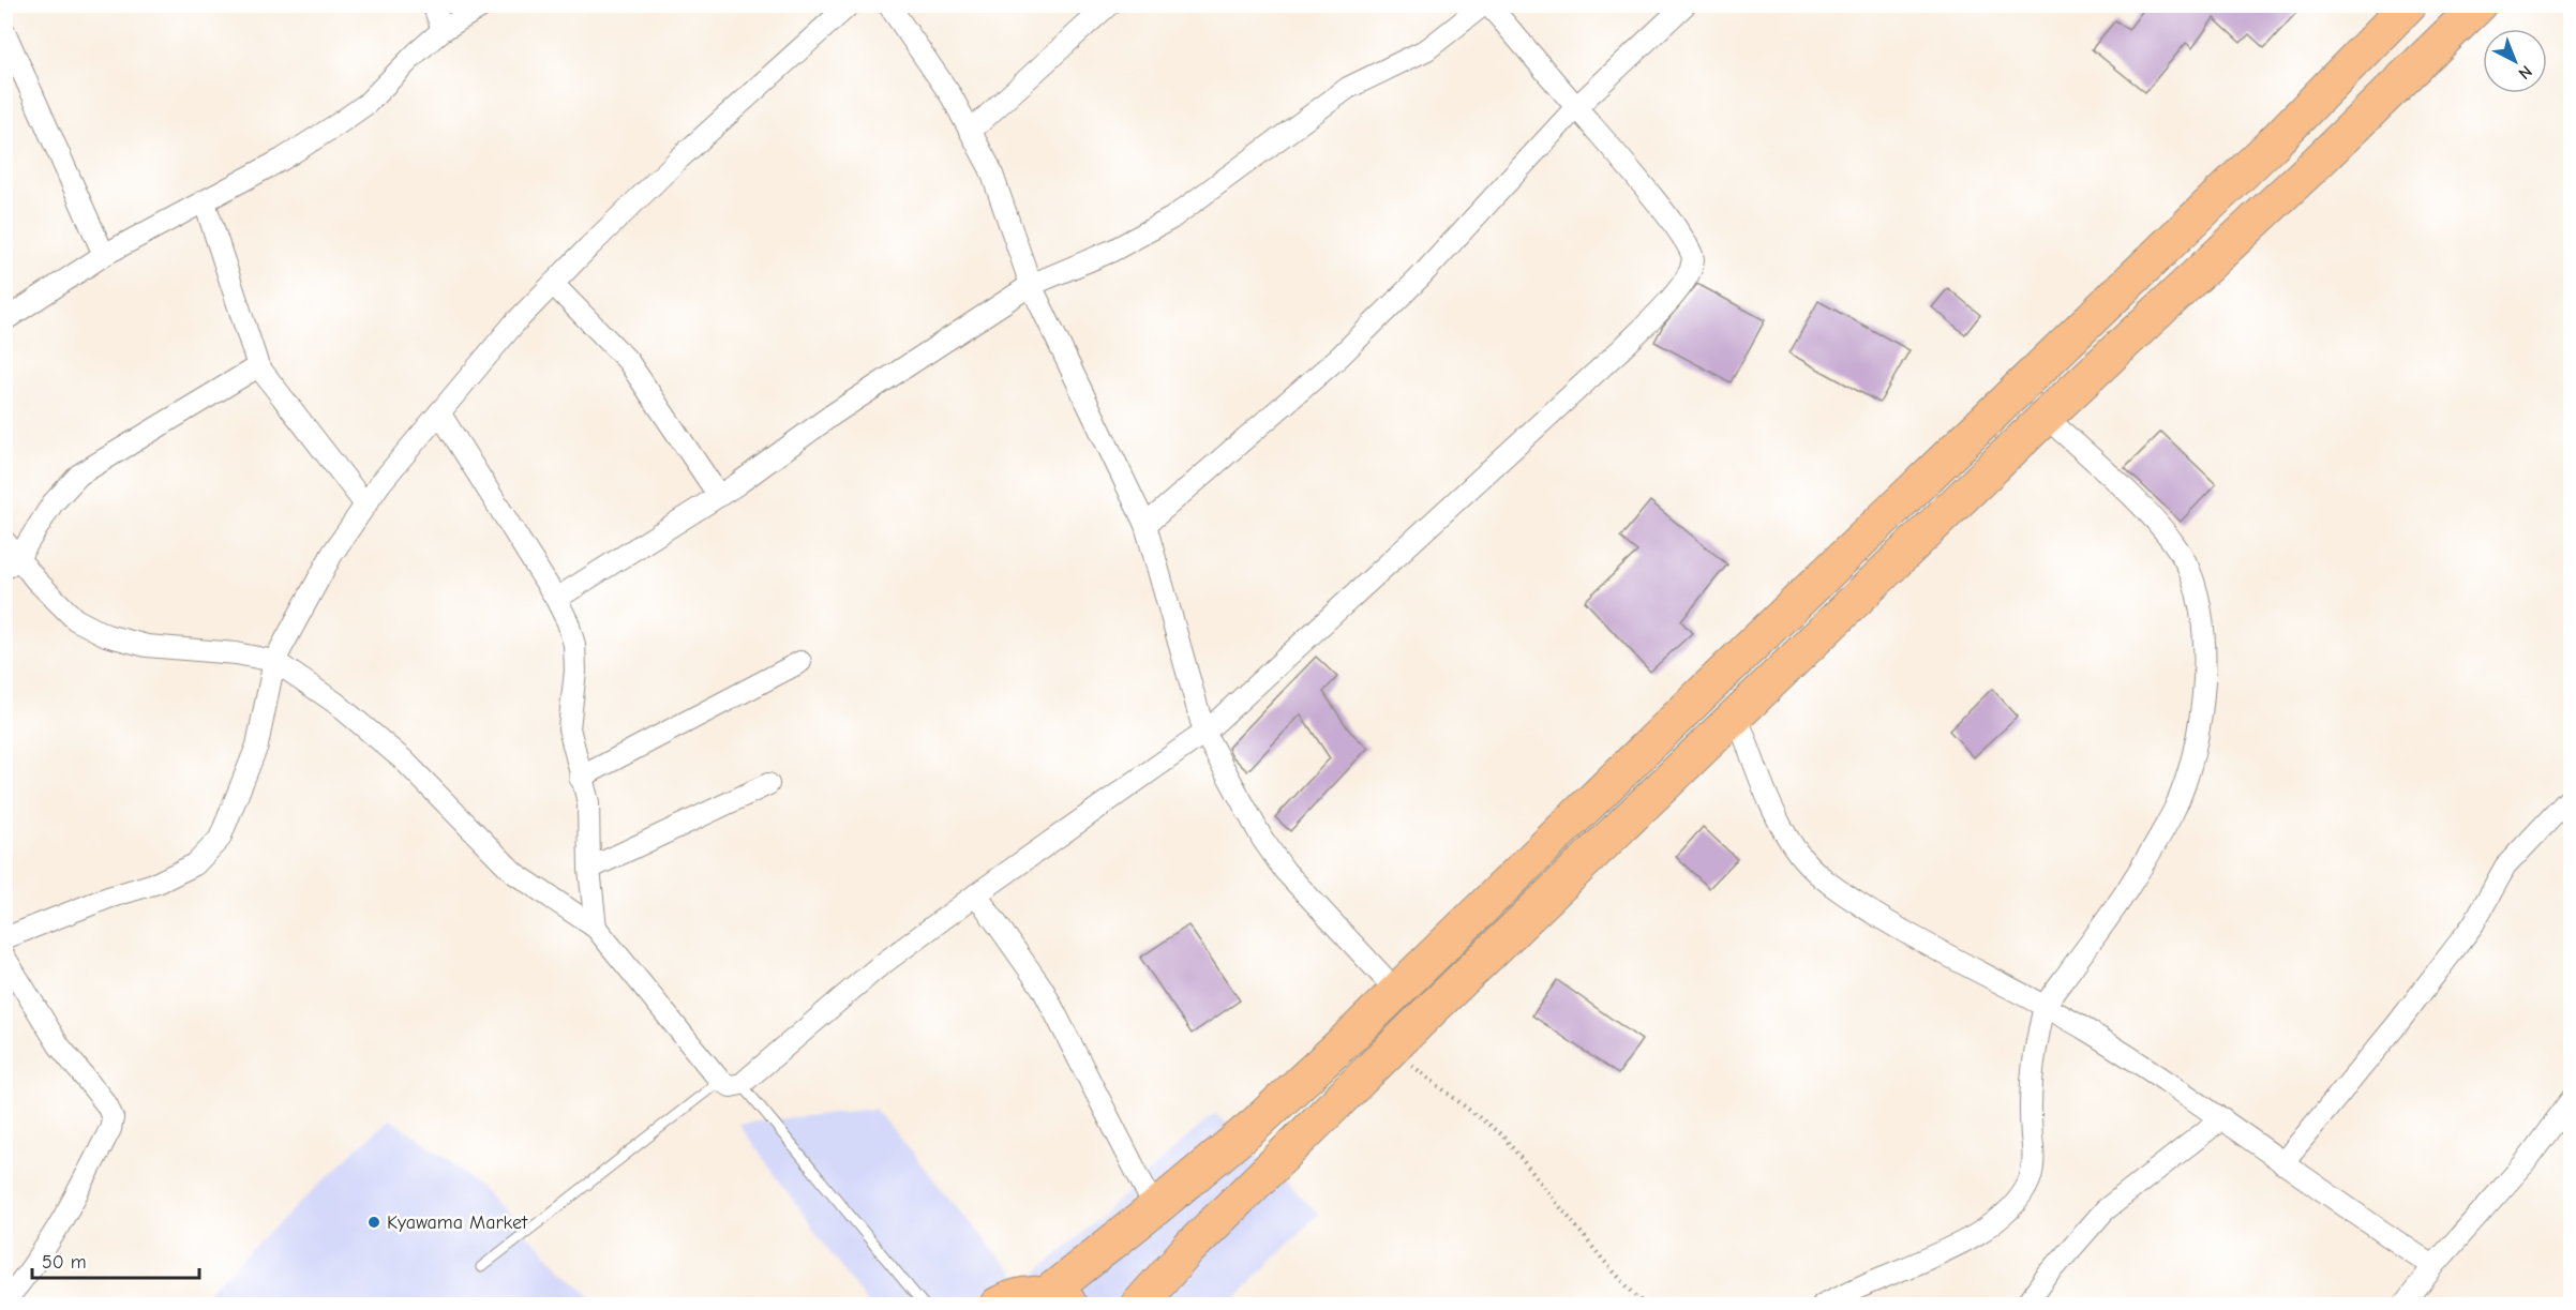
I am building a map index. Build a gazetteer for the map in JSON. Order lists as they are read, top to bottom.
{
  "places": ["Kyawama Market"],
  "scale_bar": "50 m",
  "north": "bottom right"
}
